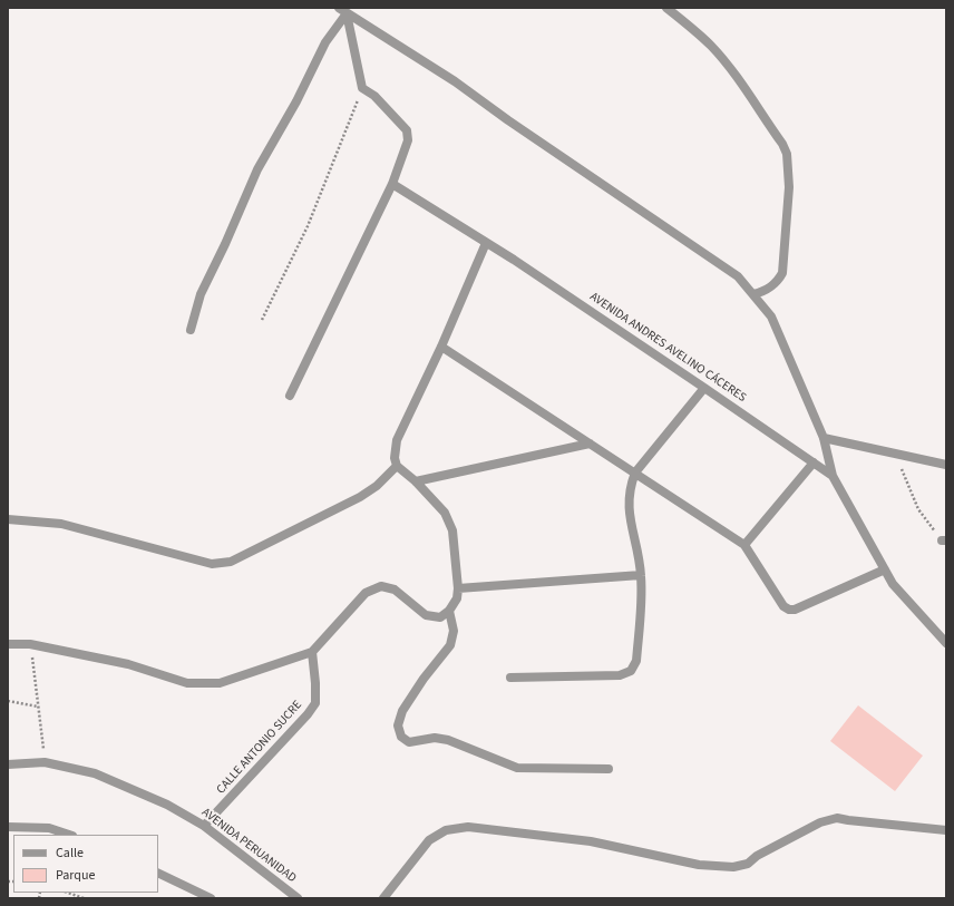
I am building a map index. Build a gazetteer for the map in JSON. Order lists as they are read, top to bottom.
{
  "streets": {
    "street": ["AVENIDA ANDRES AVELINO CÁCERES", "CALLE ANTONIO SUCRE", "AVENIDA PERUANIDAD"]
  },
  "crossings": [
    ["CALLE ANTONIO SUCRE", "AVENIDA PERUANIDAD"]
  ],
  "legend": ["Calle", "Parque"]
}
